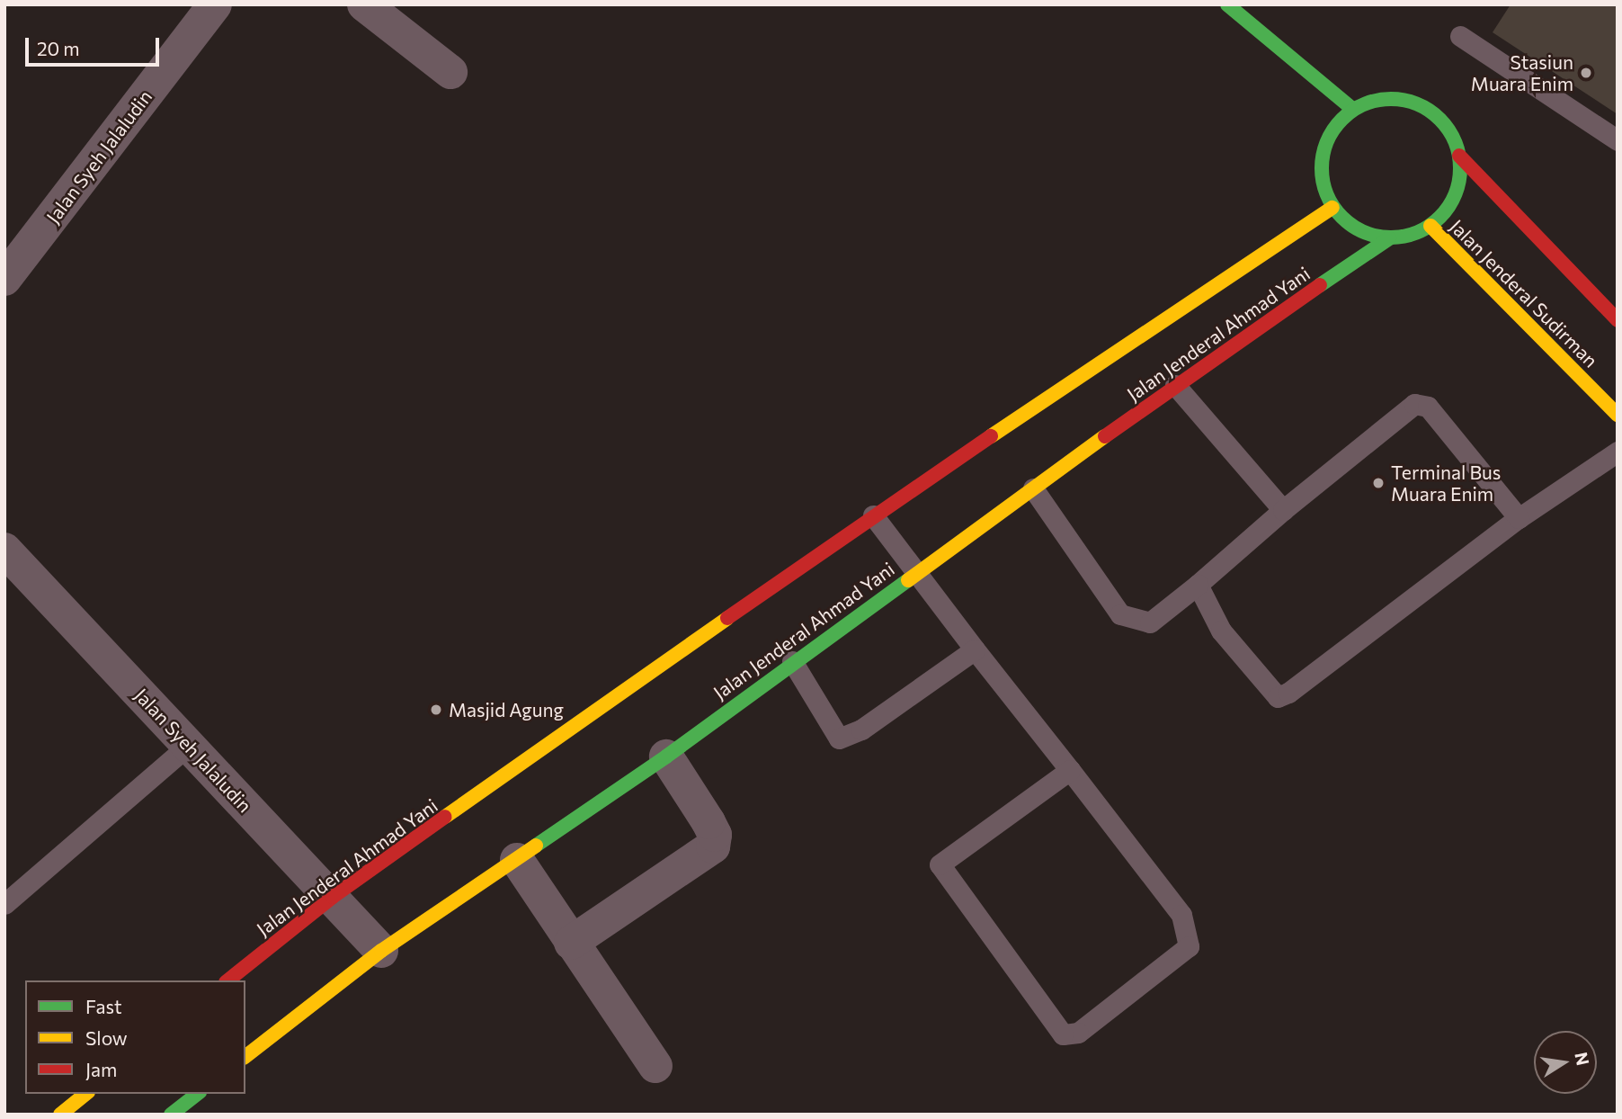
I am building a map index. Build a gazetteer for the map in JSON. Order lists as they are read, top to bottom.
{
  "streets": {
    "main road": ["Jalan Jenderal Sudirman", "Jalan Jenderal Ahmad Yani"],
    "street": ["Jalan Syeh Jalaludin"]
  },
  "crossings": [
    ["Jalan Syeh Jalaludin", "Jalan Jenderal Ahmad Yani"],
    ["Jalan Jenderal Sudirman", "Jalan Jenderal Ahmad Yani"]
  ],
  "places": ["Stasiun Muara Enim", "Terminal Bus Muara Enim", "Masjid Agung"],
  "legend": ["Fast", "Slow", "Jam"],
  "scale_bar": "20 m",
  "north": "right"
}
